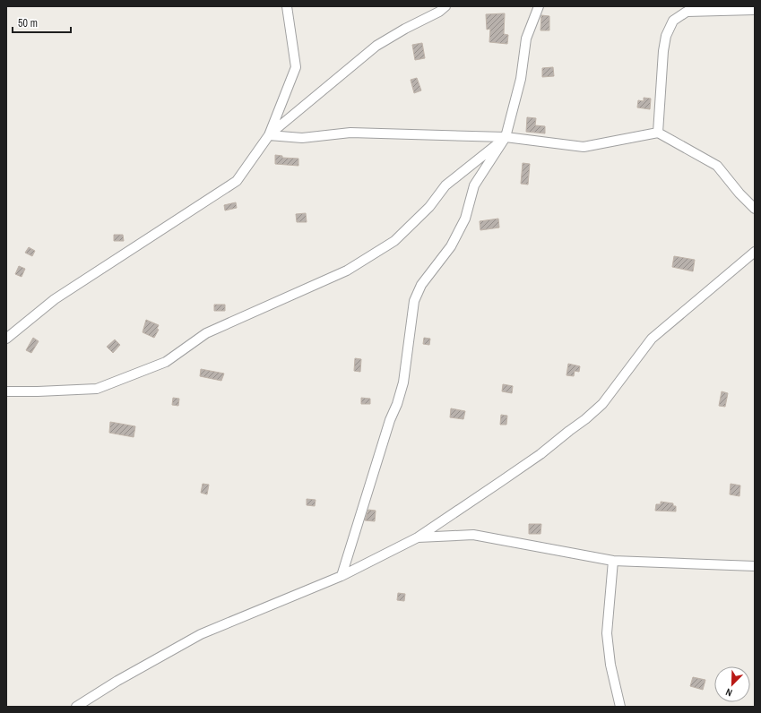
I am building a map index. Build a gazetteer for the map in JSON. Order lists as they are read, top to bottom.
{
  "scale_bar": "50 m",
  "north": "bottom left"
}
